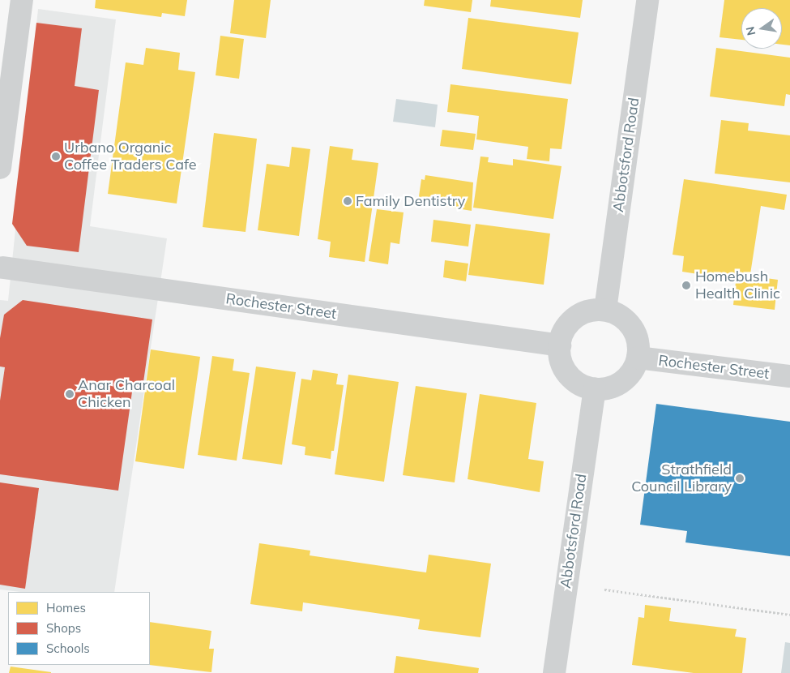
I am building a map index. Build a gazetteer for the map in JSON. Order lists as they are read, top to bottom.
{
  "streets": {
    "street": ["Abbotsford Road", "Rochester Street"]
  },
  "crossings": [
    ["Abbotsford Road", "Rochester Street"]
  ],
  "places": [
    "Urbano Organic Coffee Traders Cafe",
    "Family Dentistry",
    "Homebush Health Clinic",
    "Anar Charcoal Chicken",
    "Strathfield Council Library"
  ],
  "legend": ["Homes", "Shops", "Schools"],
  "north": "left"
}
